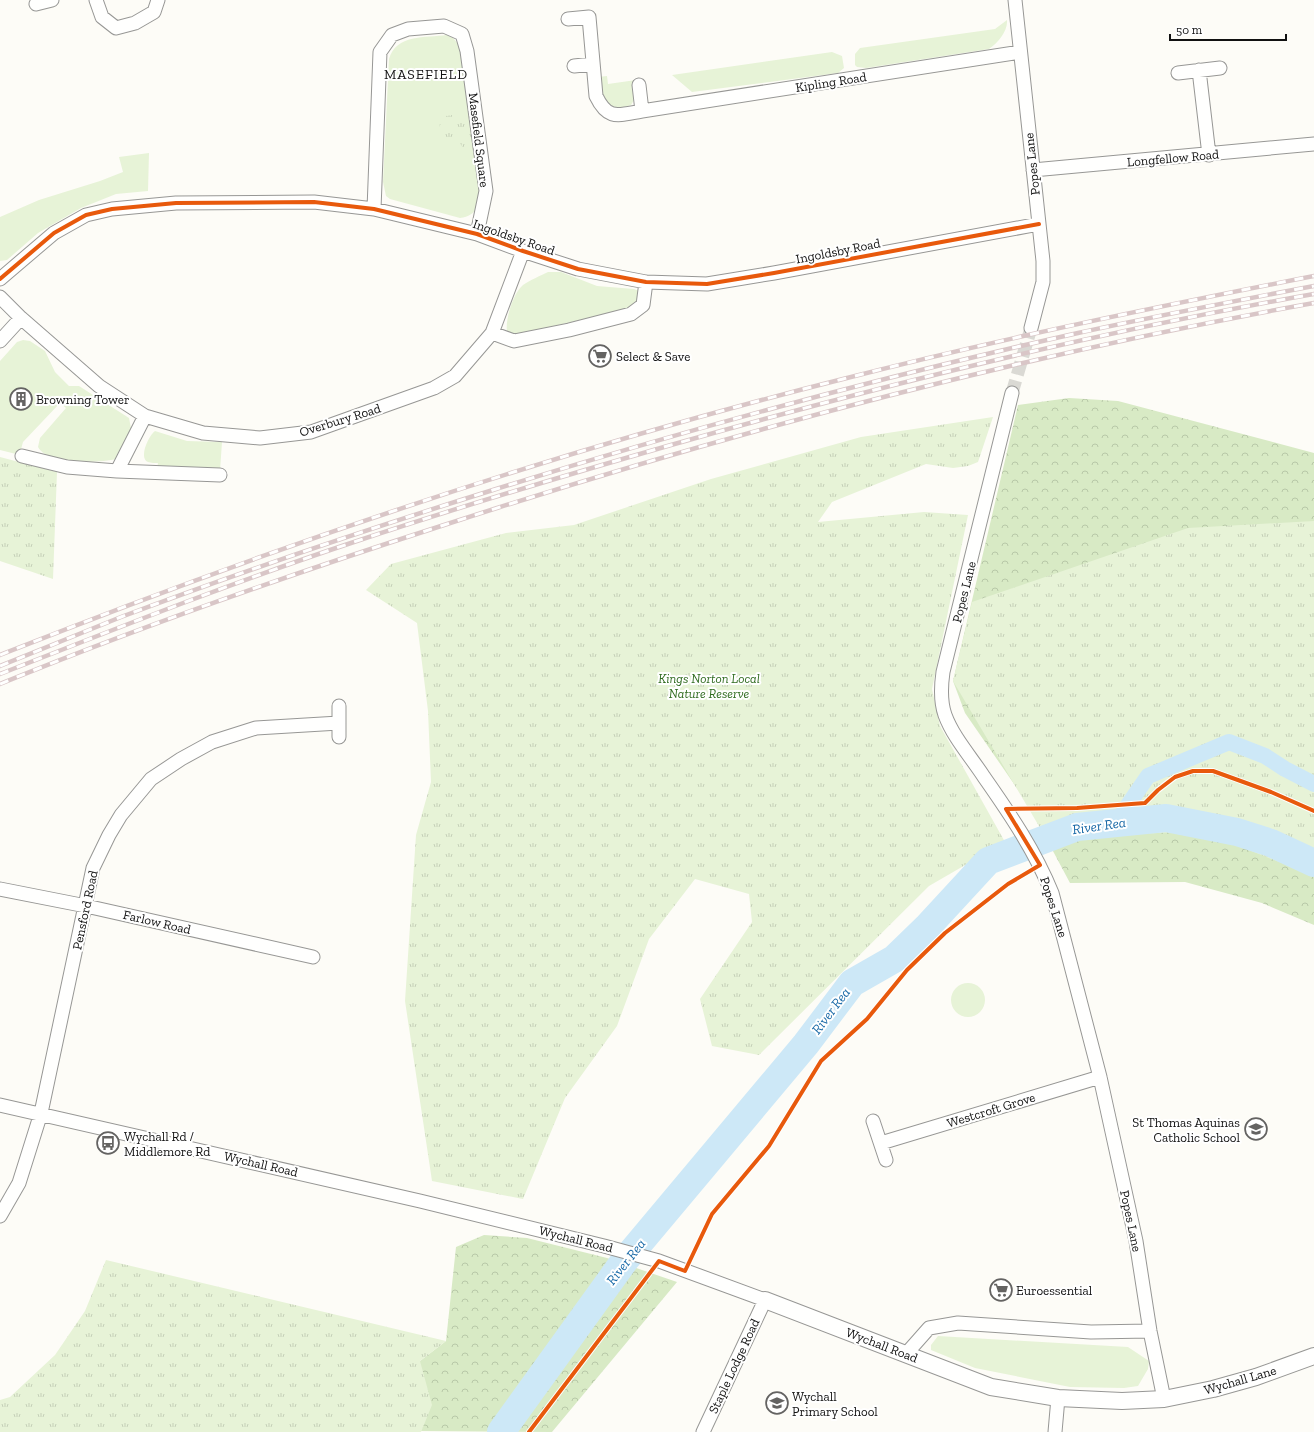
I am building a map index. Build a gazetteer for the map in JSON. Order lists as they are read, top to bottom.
{
  "streets": {
    "street": [
      "Kipling Road",
      "Masefield Square",
      "Longfellow Road",
      "Popes Lane",
      "Ingoldsby Road",
      "Overbury Road",
      "Pensford Road",
      "Farlow Road",
      "Westcroft Grove",
      "Wychall Road",
      "Staple Lodge Road",
      "Wychall Lane"
    ]
  },
  "crossings": [
    ["Kipling Road", "Popes Lane"],
    ["Masefield Square", "Ingoldsby Road"],
    ["Longfellow Road", "Popes Lane"],
    ["Popes Lane", "Ingoldsby Road"],
    ["Popes Lane", "Westcroft Grove"],
    ["Popes Lane", "Wychall Road"],
    ["Popes Lane", "Wychall Lane"],
    ["Ingoldsby Road", "Overbury Road"],
    ["Pensford Road", "Farlow Road"],
    ["Pensford Road", "Wychall Road"],
    ["Wychall Road", "Staple Lodge Road"],
    ["Wychall Road", "Wychall Lane"]
  ],
  "districts": ["MASEFIELD"],
  "water": ["River Rea"],
  "parks": ["Kings Norton Local Nature Reserve"],
  "places": {
    "supermarket": ["Select & Save", "Euroessential"],
    "building": ["Browning Tower"],
    "school or university": ["St Thomas Aquinas Catholic School", "Wychall Primary School"],
    "bus stop": ["Wychall Rd / Middlemore Rd"]
  },
  "scale_bar": "50 m"
}
